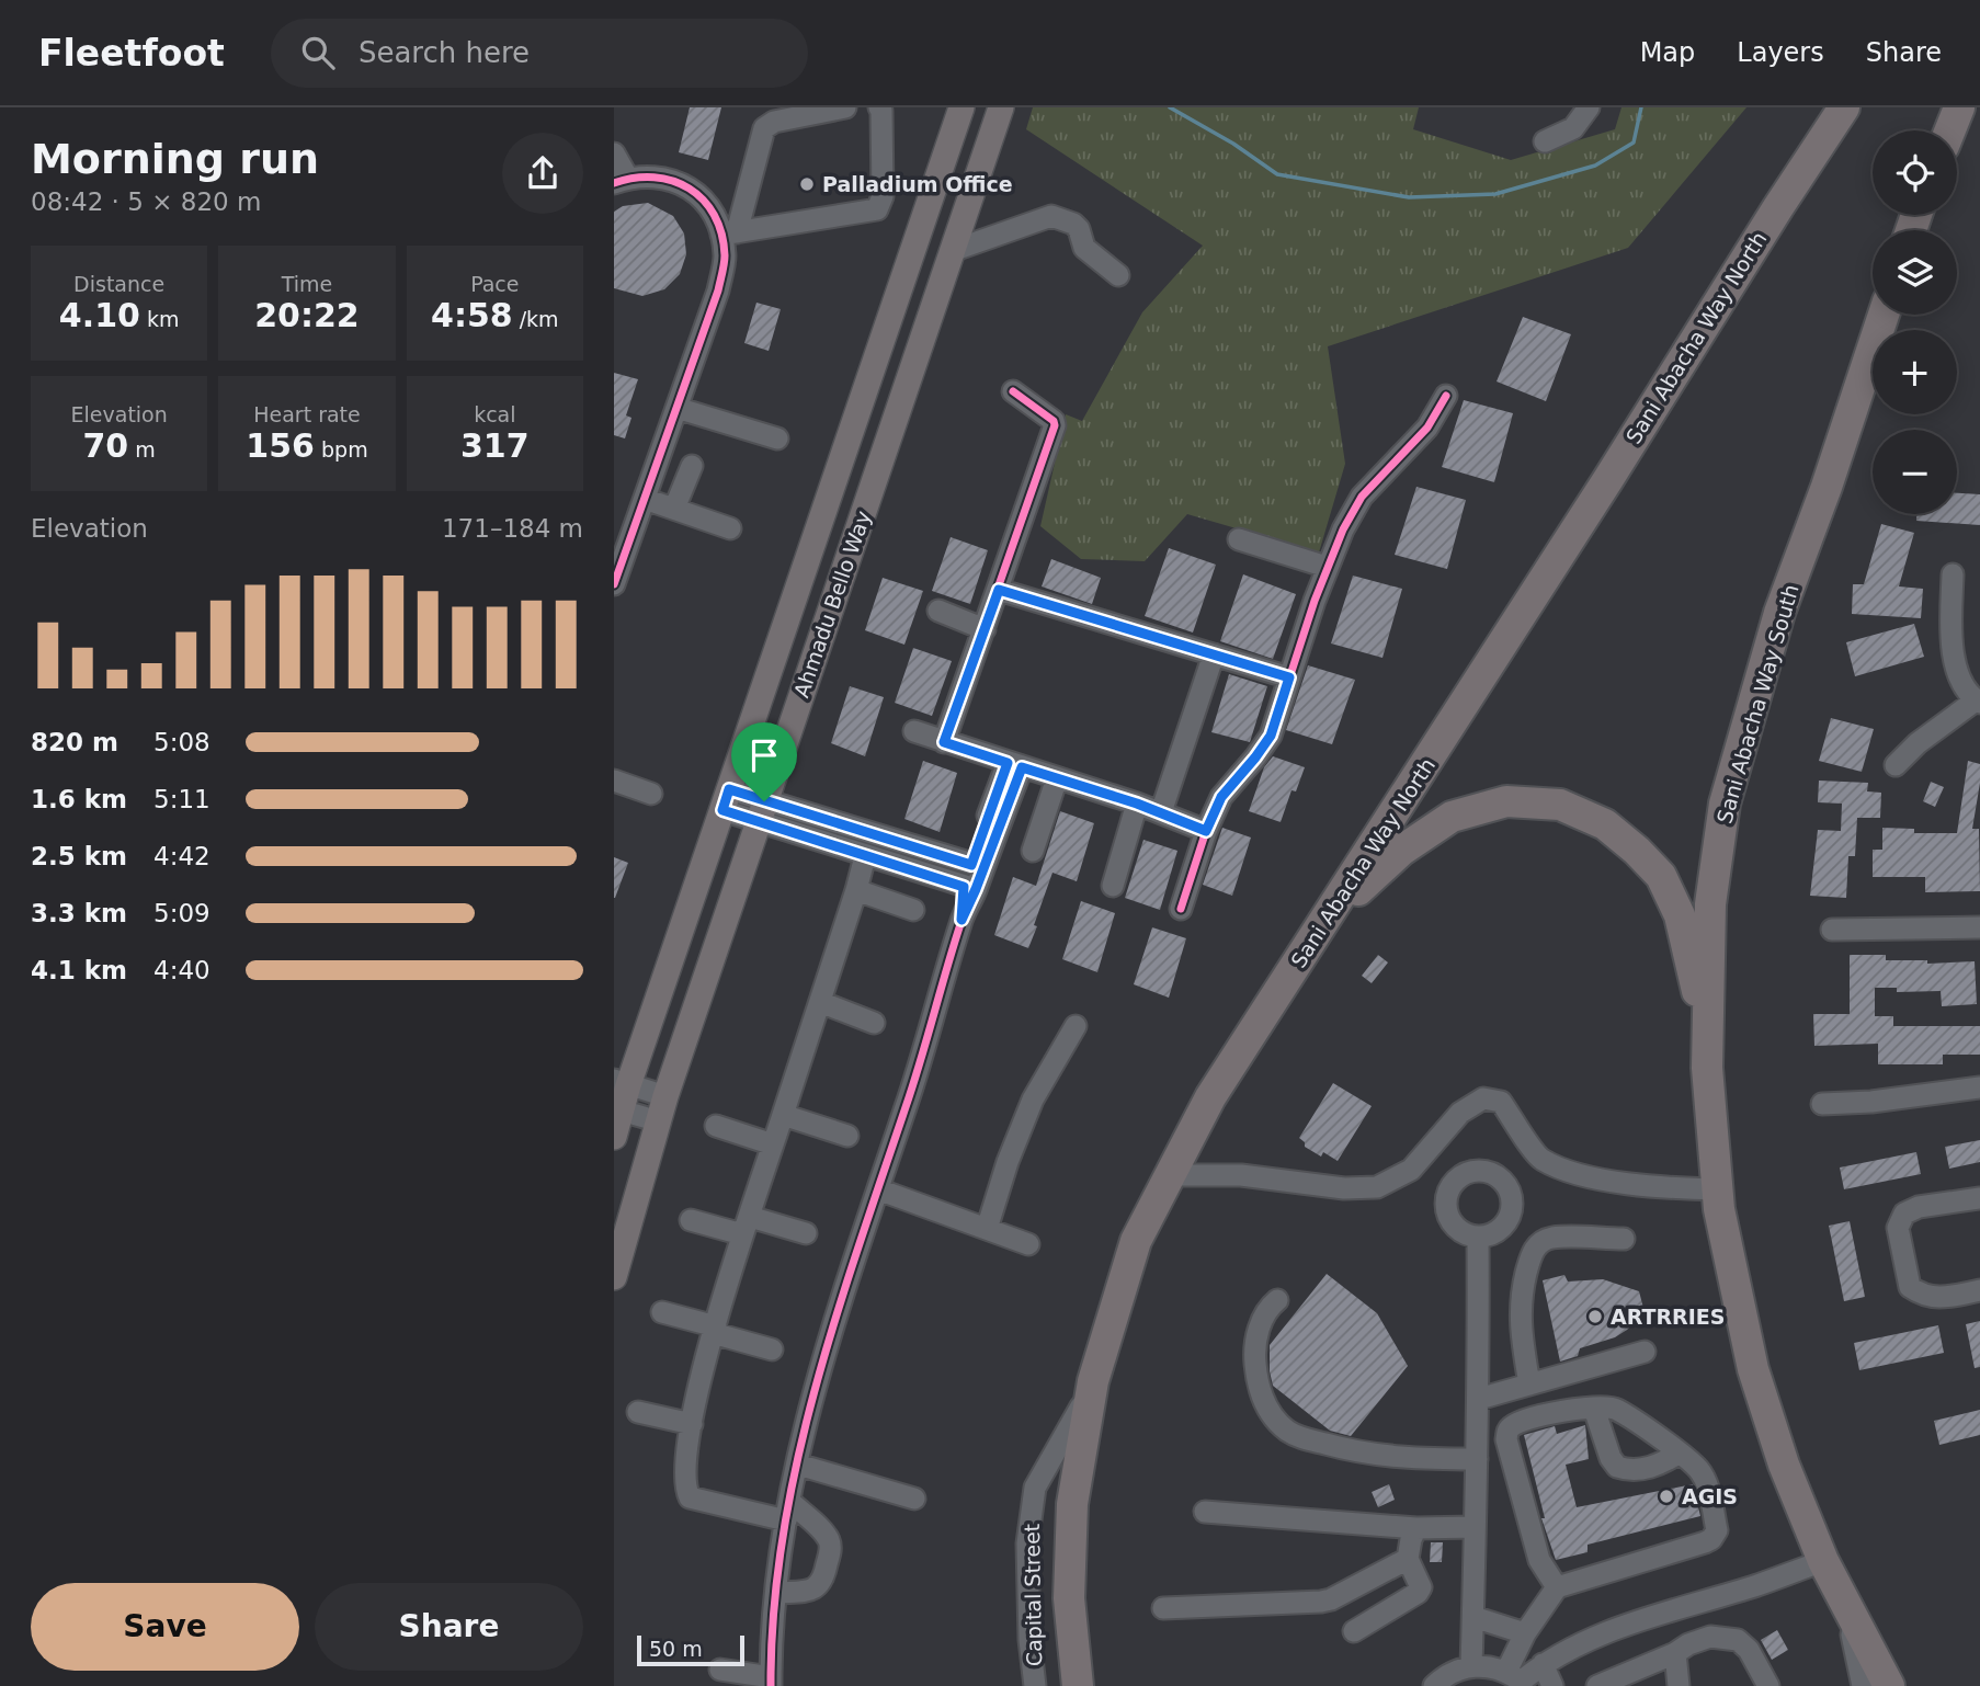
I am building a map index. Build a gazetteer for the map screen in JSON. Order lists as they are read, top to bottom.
{
  "streets": {
    "highway": ["Sani Abacha Way North", "Sani Abacha Way South"],
    "main road": ["Ahmadu Bello Way"],
    "street": ["Capital Street"]
  },
  "crossings": [
    ["Sani Abacha Way North", "Capital Street"]
  ],
  "places": ["Palladium Office", "ARTRRIES", "AGIS"],
  "scale_bar": "50 m",
  "page": {
    "header": "Fleetfoot",
    "search": "Search here",
    "nav": ["Map", "Layers", "Share"],
    "heading": ["Morning run", "08:42 · 5 × 820 m"],
    "map_buttons": ["+", "−"],
    "stats": [
      ["Distance", "4.10 km"],
      ["Time", "20:22"],
      ["Pace", "4:58 /km"],
      ["Elevation", "70 m"],
      ["Heart rate", "156 bpm"],
      ["kcal", "317"]
    ],
    "chart": ["Elevation", "171–184 m"],
    "list": [
      {
        "name": "820 m",
        "note": "5:08"
      },
      {
        "name": "1.6 km",
        "note": "5:11"
      },
      {
        "name": "2.5 km",
        "note": "4:42"
      },
      {
        "name": "3.3 km",
        "note": "5:09"
      },
      {
        "name": "4.1 km",
        "note": "4:40"
      }
    ],
    "buttons": ["Save", "Share"],
    "scale": "50 m"
  }
}
